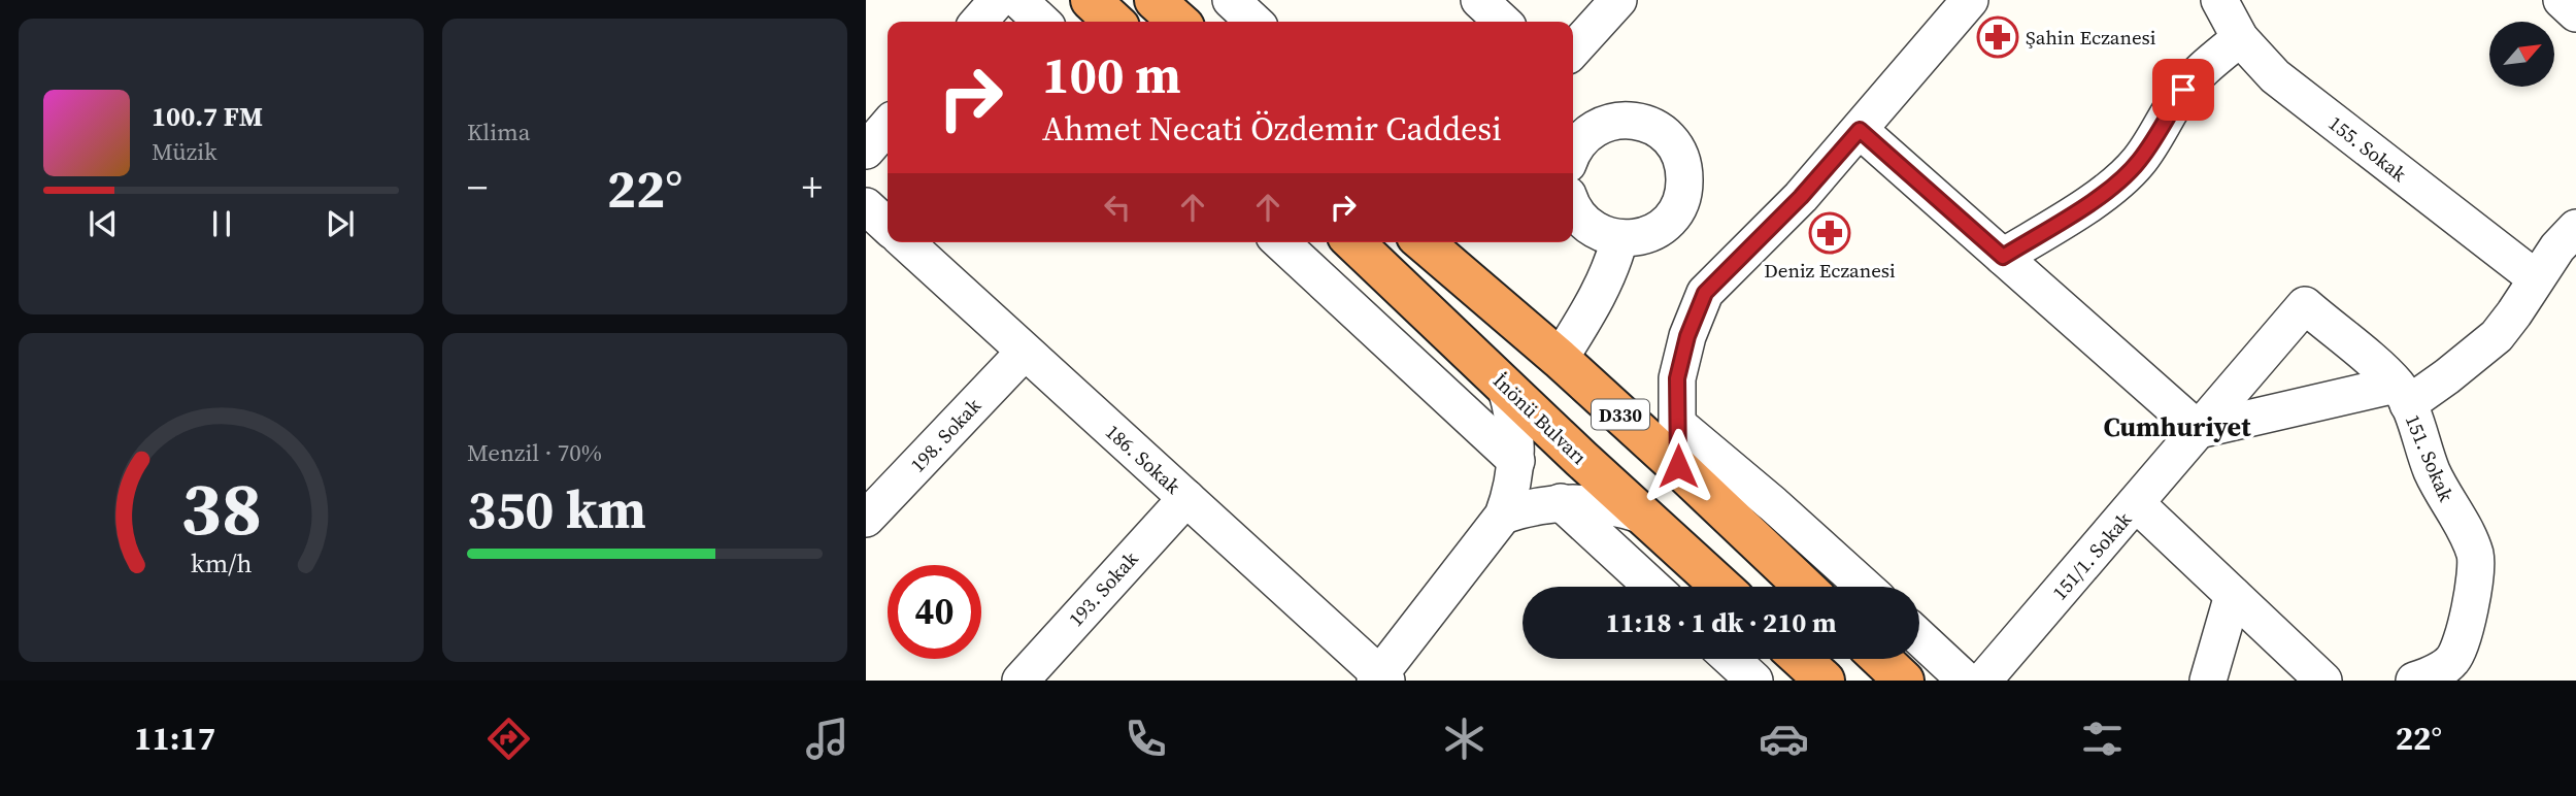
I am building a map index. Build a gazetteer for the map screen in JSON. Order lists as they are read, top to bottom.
{
  "streets": {
    "highway": ["D330", "İnönü Bulvarı"],
    "street": [
      "155. Sokak",
      "198. Sokak",
      "151. Sokak",
      "186. Sokak",
      "151/1. Sokak",
      "193. Sokak"
    ]
  },
  "crossings": [
    ["155. Sokak", "151. Sokak"],
    ["198. Sokak", "186. Sokak"],
    ["151. Sokak", "151/1. Sokak"],
    ["186. Sokak", "193. Sokak"]
  ],
  "districts": ["Cumhuriyet"],
  "places": {
    "pharmacy": ["Şahin Eczanesi", "Deniz Eczanesi"]
  },
  "north": "top right",
  "page": {
    "tile": [
      "Klima",
      ["Menzil · 70%", "350 km"]
    ],
    "turn": ["100 m", "Ahmet Necati Özdemir Caddesi"],
    "song": ["100.7 FM", "Müzik"],
    "heat": ["−", "22°", "+"],
    "limit": "40",
    "trip": "11:18 · 1 dk · 210 m",
    "tabs": ["11:17", "22°"],
    "gauge": ["38", "km/h"]
  }
}
